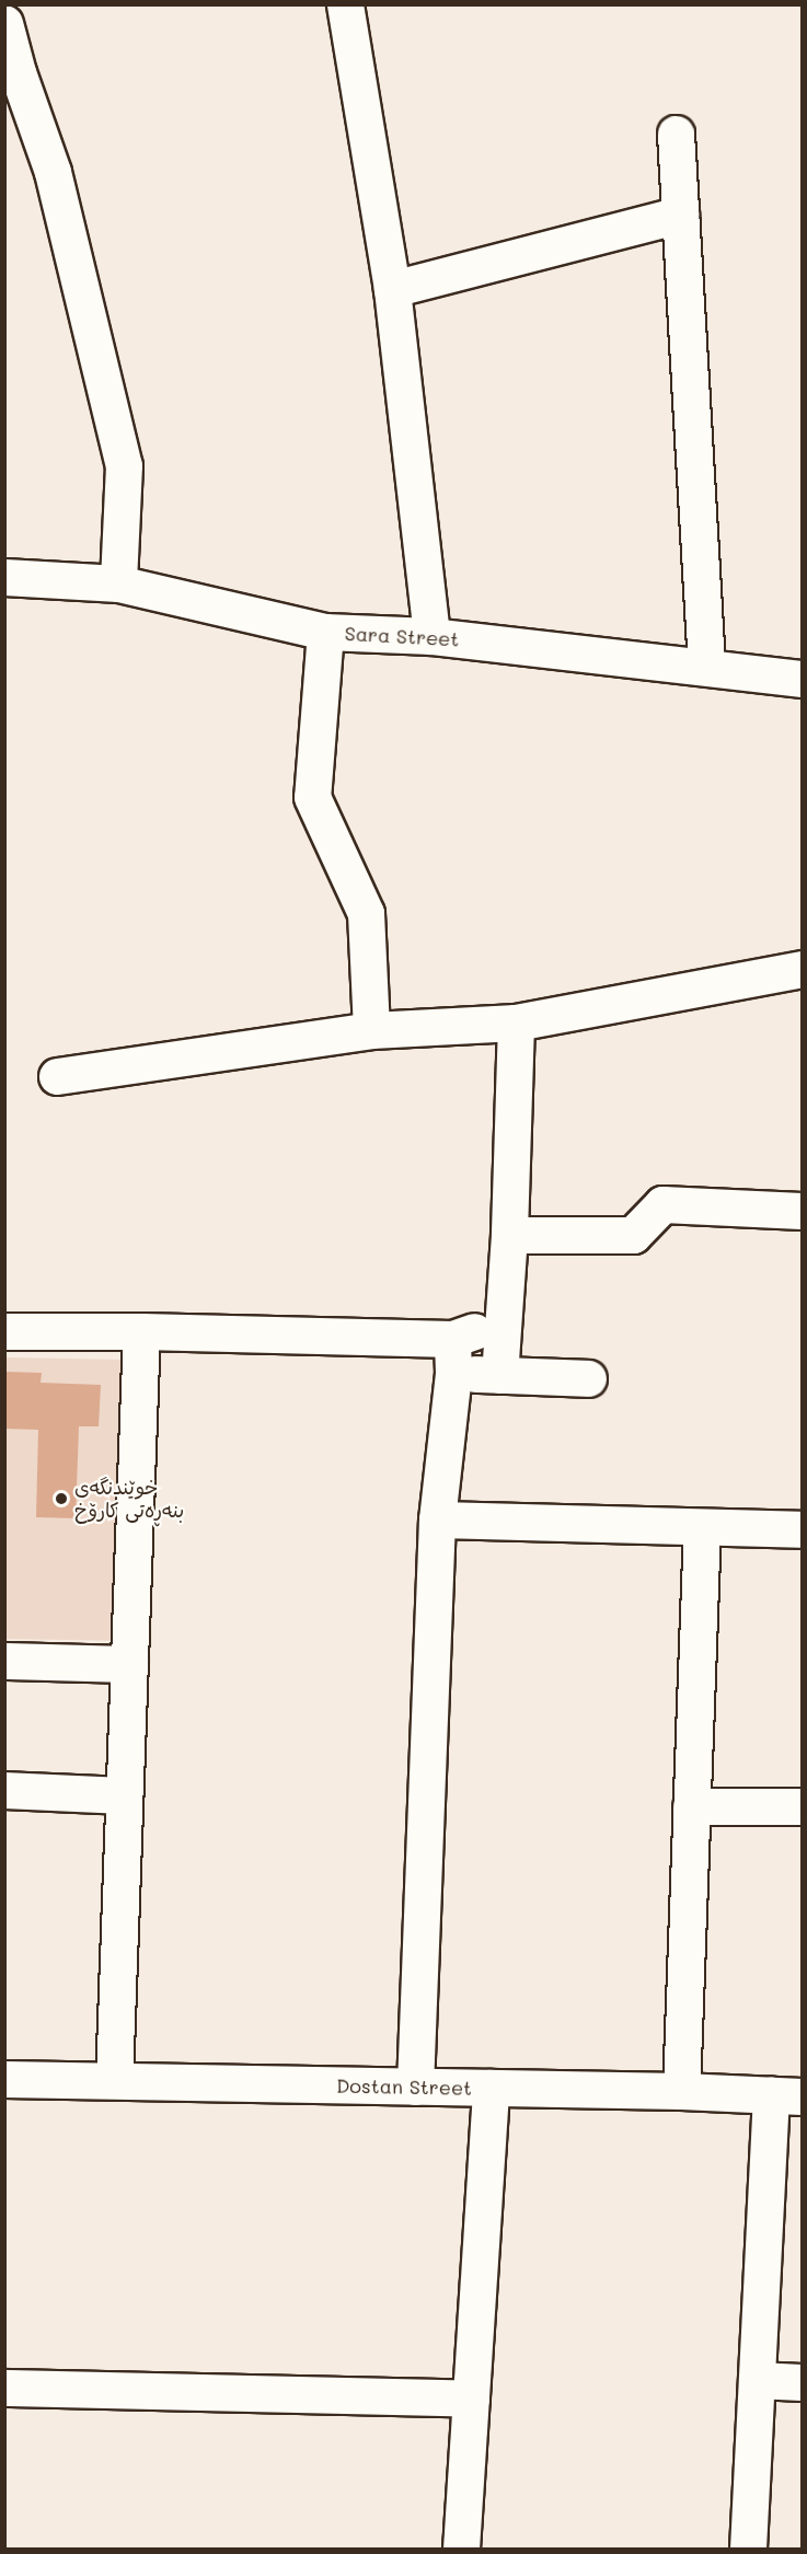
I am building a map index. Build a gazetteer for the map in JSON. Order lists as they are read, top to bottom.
{
  "streets": {
    "street": ["Sara Street", "Dostan Street"]
  },
  "places": ["خوێندنگەی بنەڕەتی کارۆخ"]
}
